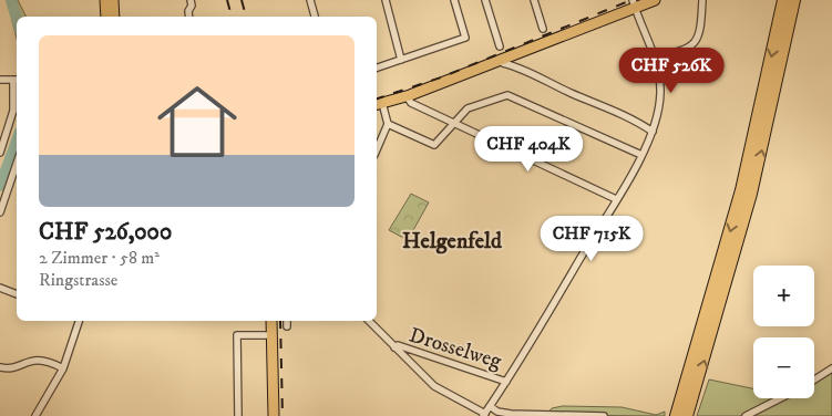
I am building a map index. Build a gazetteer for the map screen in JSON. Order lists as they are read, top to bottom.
{
  "streets": {
    "street": ["Drosselweg"]
  },
  "districts": ["Helgenfeld"],
  "page": {
    "list": [
      {
        "name": "CHF 526,000",
        "note": "2 Zimmer · 58 m² · Ringstrasse"
      }
    ],
    "price": ["CHF 526K", "CHF 404K", "CHF 715K"],
    "map_buttons": ["+", "−"]
  }
}
